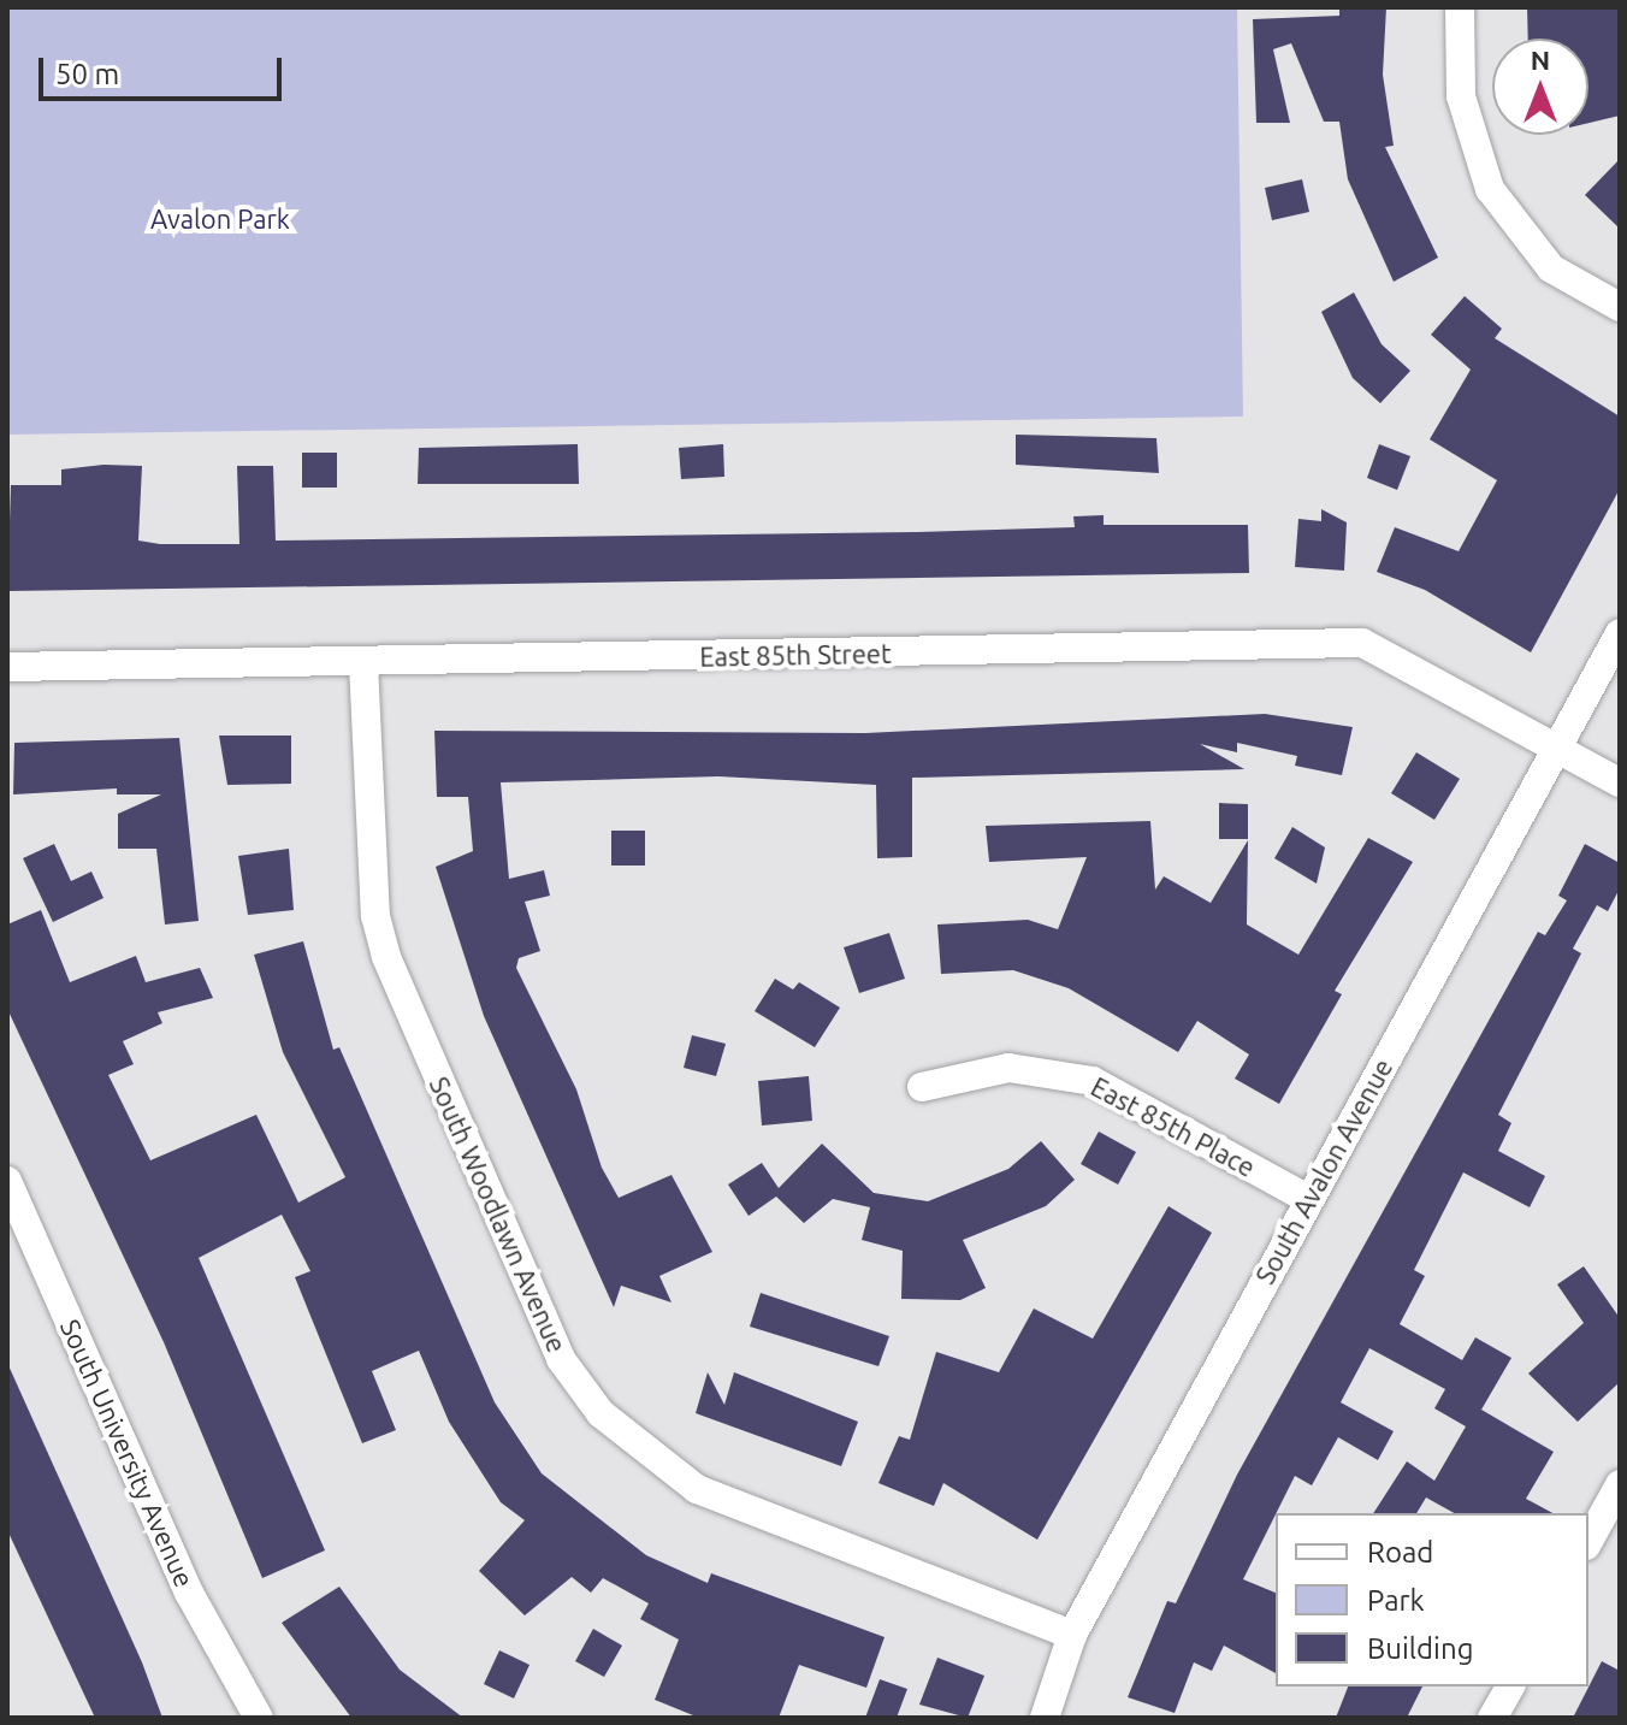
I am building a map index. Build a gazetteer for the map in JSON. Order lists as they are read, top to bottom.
{
  "streets": {
    "street": [
      "East 85th Street",
      "East 85th Place",
      "South Avalon Avenue",
      "South Woodlawn Avenue",
      "South University Avenue"
    ]
  },
  "crossings": [
    ["East 85th Street", "South Avalon Avenue"],
    ["East 85th Street", "South Woodlawn Avenue"],
    ["East 85th Place", "South Avalon Avenue"],
    ["South Avalon Avenue", "South Woodlawn Avenue"]
  ],
  "parks": ["Avalon Park"],
  "legend": ["Road", "Park", "Building"],
  "scale_bar": "50 m",
  "north": "top"
}
